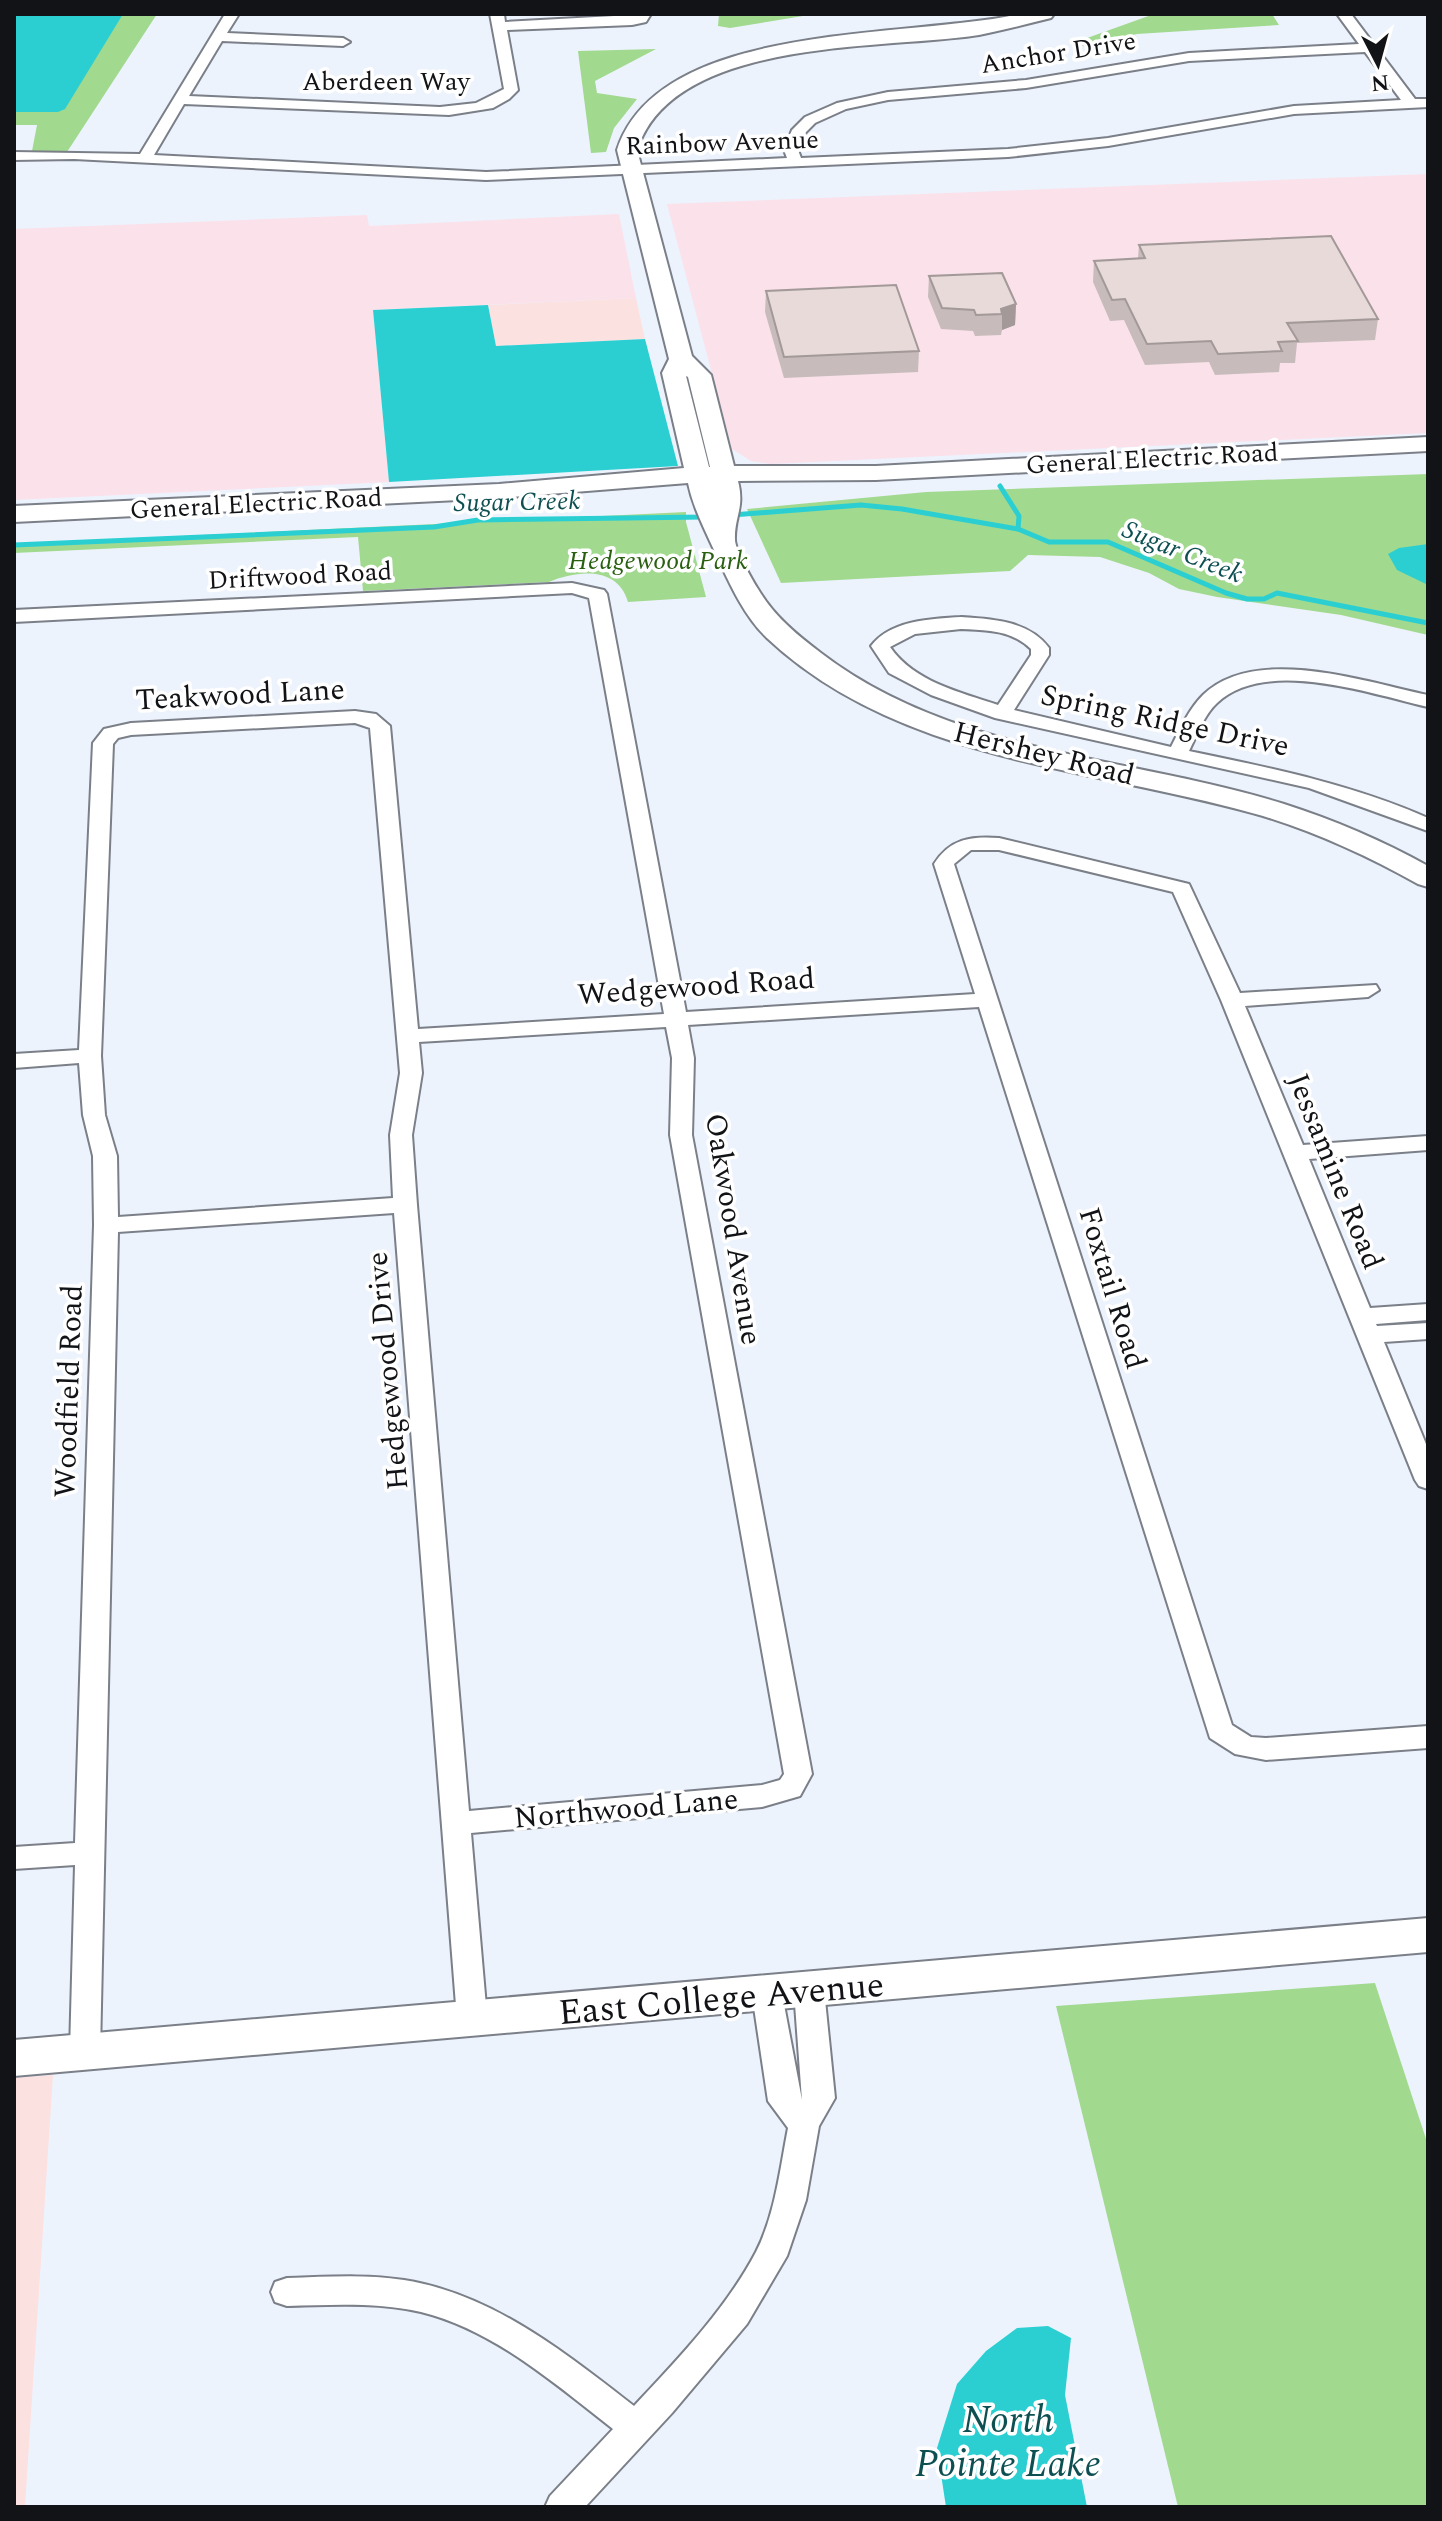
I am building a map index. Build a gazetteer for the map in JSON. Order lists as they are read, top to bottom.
{
  "streets": {
    "main road": ["General Electric Road", "Hershey Road", "East College Avenue"],
    "street": [
      "Anchor Drive",
      "Aberdeen Way",
      "Rainbow Avenue",
      "Driftwood Road",
      "Teakwood Lane",
      "Spring Ridge Drive",
      "Wedgewood Road",
      "Jessamine Road",
      "Oakwood Avenue",
      "Foxtail Road",
      "Hedgewood Drive",
      "Woodfield Road",
      "Northwood Lane"
    ]
  },
  "crossings": [
    ["Anchor Drive", "Rainbow Avenue"],
    ["General Electric Road", "Hershey Road"],
    ["Driftwood Road", "Oakwood Avenue"],
    ["Teakwood Lane", "Hedgewood Drive"],
    ["Teakwood Lane", "Woodfield Road"],
    ["Wedgewood Road", "Oakwood Avenue"],
    ["Wedgewood Road", "Foxtail Road"],
    ["Wedgewood Road", "Hedgewood Drive"],
    ["Jessamine Road", "Foxtail Road"],
    ["Oakwood Avenue", "Northwood Lane"],
    ["Hedgewood Drive", "Northwood Lane"],
    ["Hedgewood Drive", "East College Avenue"],
    ["Woodfield Road", "East College Avenue"]
  ],
  "water": ["Sugar Creek", "North Pointe Lake"],
  "parks": ["Hedgewood Park"],
  "north": "bottom"
}
